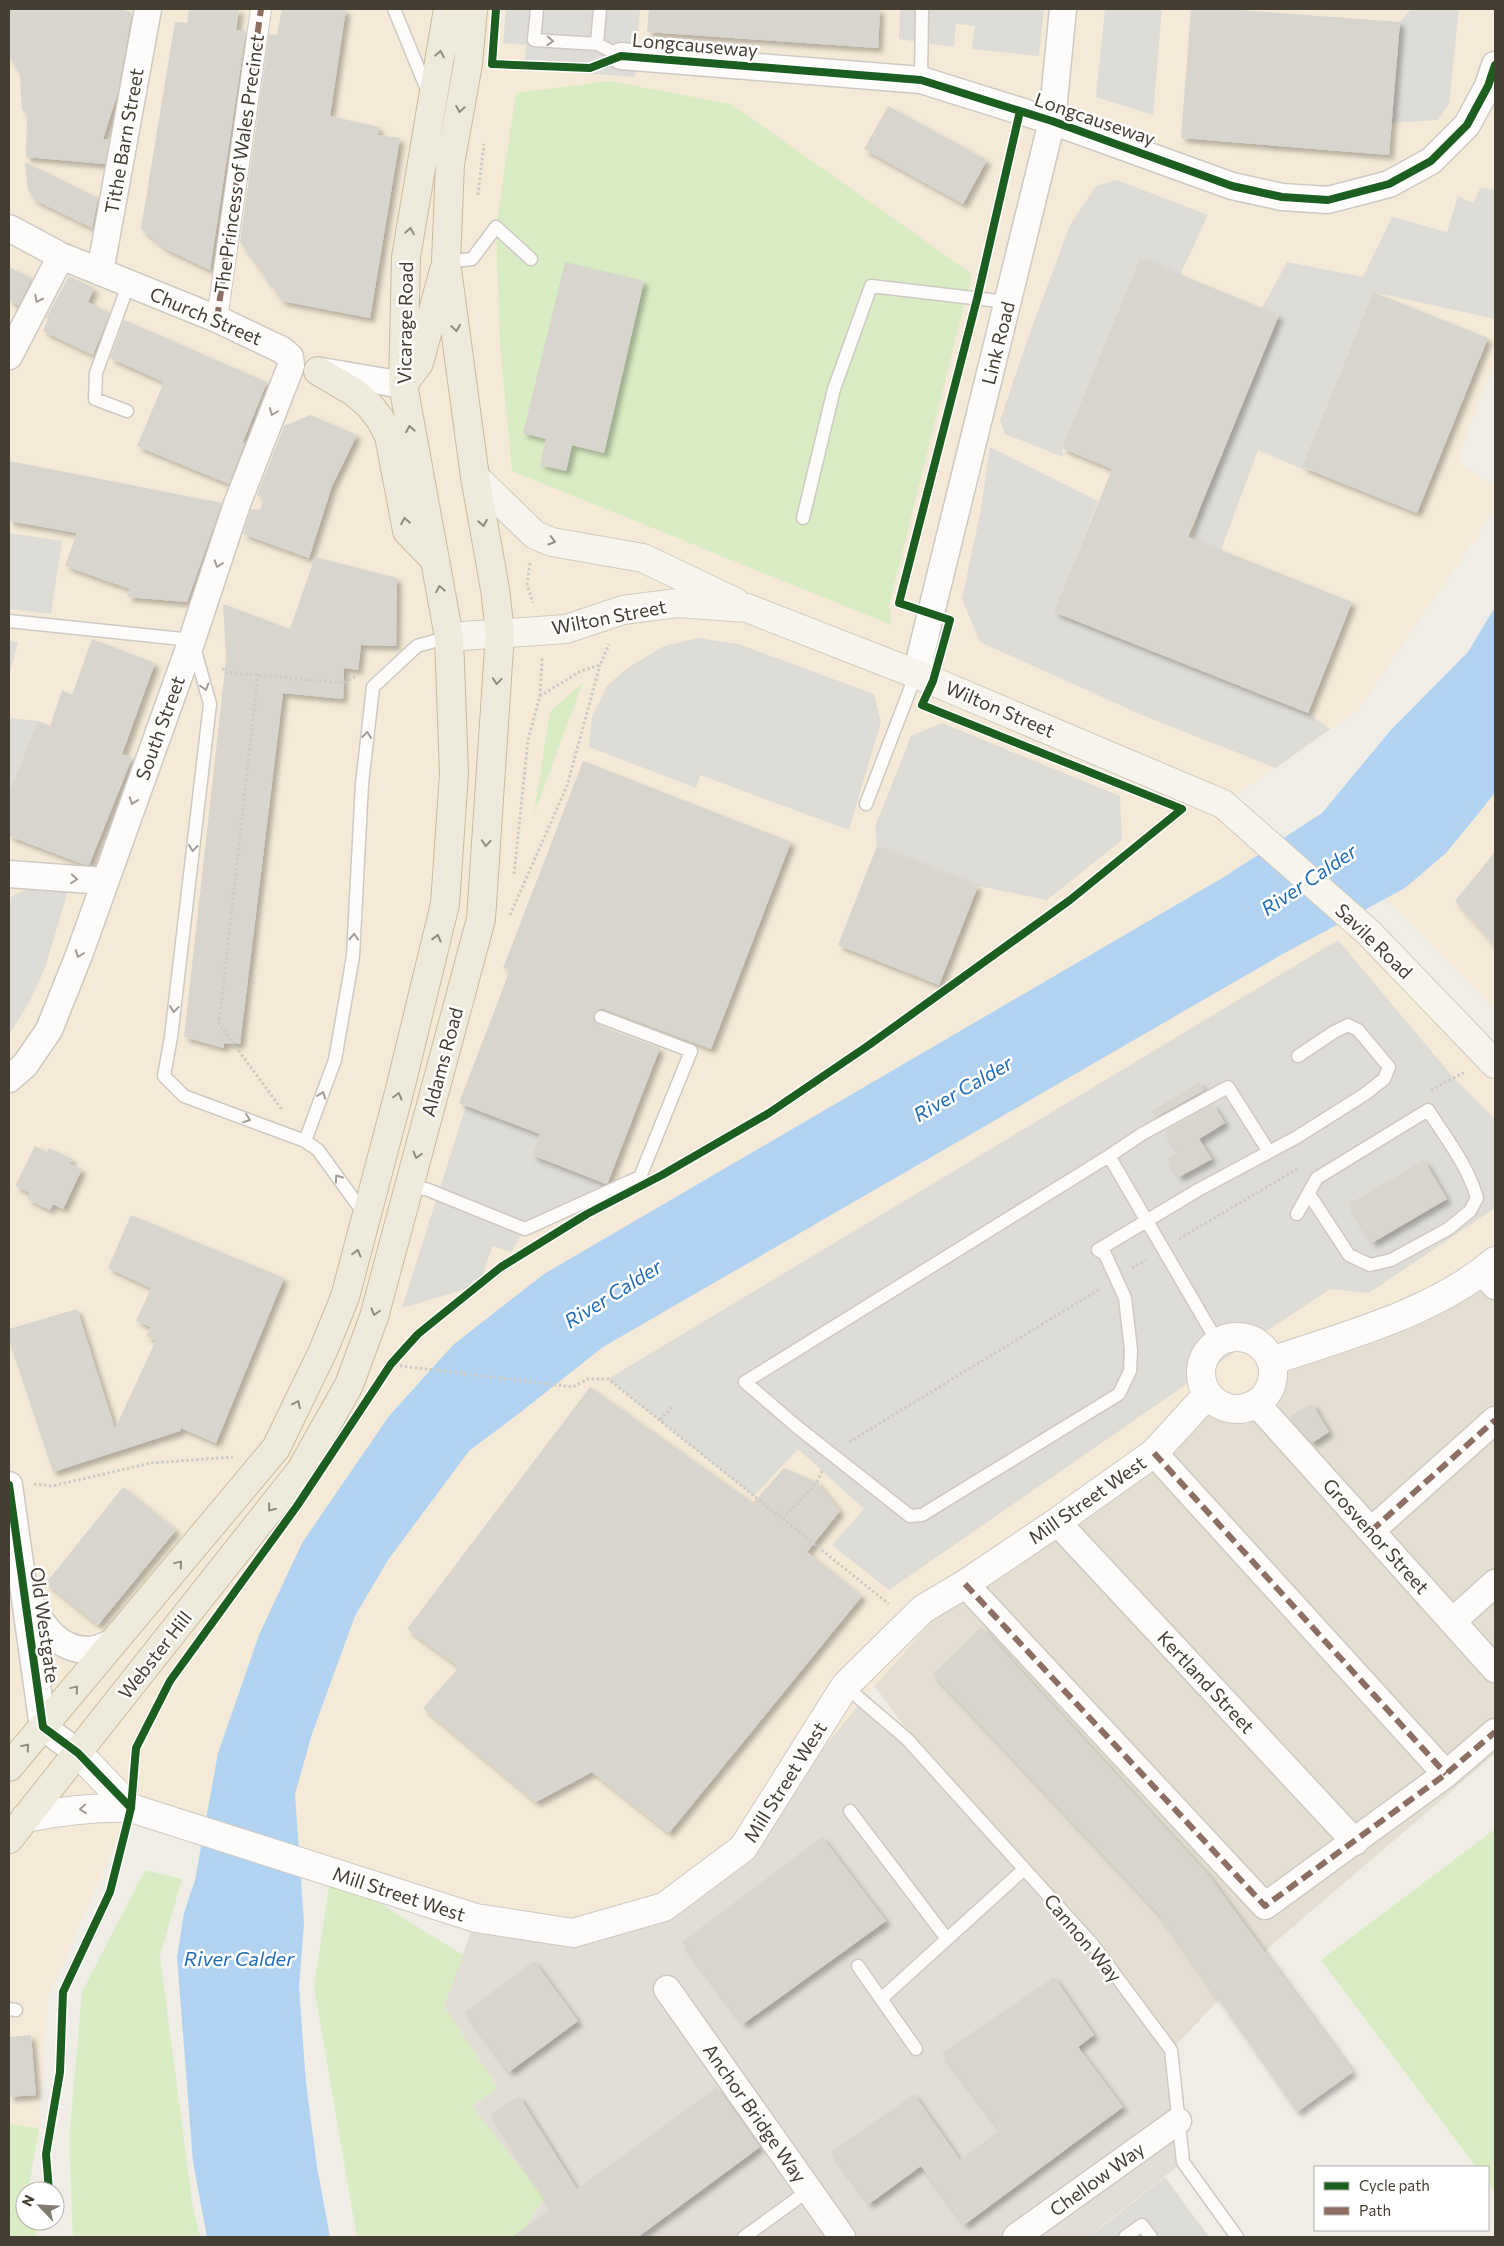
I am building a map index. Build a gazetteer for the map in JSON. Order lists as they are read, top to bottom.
{
  "streets": {
    "highway": ["Vicarage Road", "Aldams Road", "Webster Hill"],
    "main road": ["Wilton Street", "Savile Road"],
    "street": [
      "Longcauseway",
      "Tithe Barn Street",
      "The Princess of Wales Precinct",
      "Church Street",
      "Link Road",
      "South Street",
      "Mill Street West",
      "Grosvenor Street",
      "Old Westgate",
      "Kertland Street",
      "Anchor Bridge Way",
      "Chellow Way"
    ],
    "lane": ["Cannon Way"]
  },
  "crossings": [
    ["Longcauseway", "Link Road"],
    ["Tithe Barn Street", "Church Street"],
    ["The Princess of Wales Precinct", "Church Street"],
    ["Church Street", "South Street"],
    ["Vicarage Road", "Wilton Street"],
    ["Vicarage Road", "Aldams Road"],
    ["Link Road", "Wilton Street"],
    ["Wilton Street", "Savile Road"],
    ["Wilton Street", "Aldams Road"],
    ["Aldams Road", "Webster Hill"],
    ["Mill Street West", "Grosvenor Street"],
    ["Mill Street West", "Webster Hill"],
    ["Mill Street West", "Kertland Street"],
    ["Mill Street West", "Cannon Way"],
    ["Old Westgate", "Webster Hill"],
    ["Cannon Way", "Chellow Way"]
  ],
  "one_way": ["South Street"],
  "water": ["River Calder"],
  "legend": ["Cycle path", "Path"],
  "north": "top left"
}
